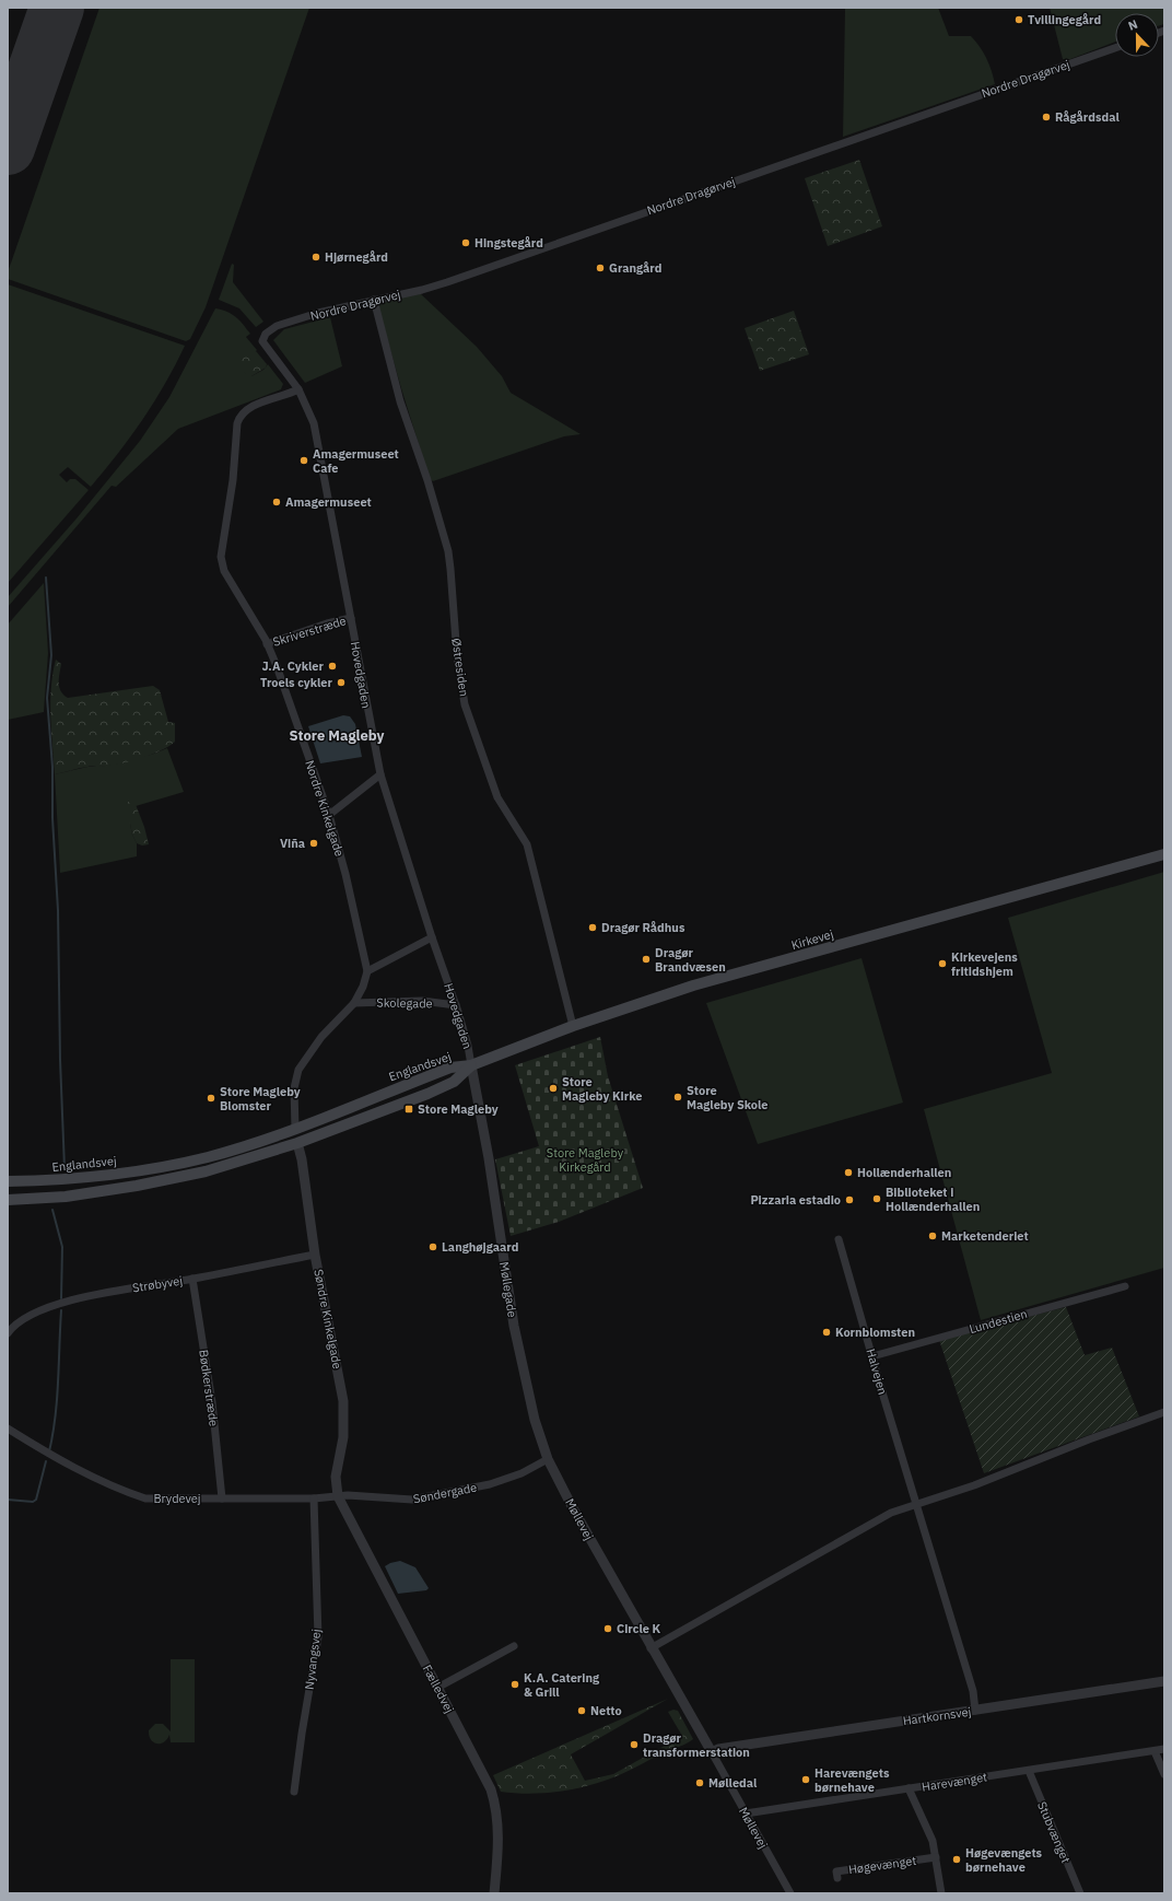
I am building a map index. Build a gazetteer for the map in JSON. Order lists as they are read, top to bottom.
{
  "streets": {
    "main road": ["Kirkevej", "Englandsvej"],
    "street": [
      "Nordre Dragørvej",
      "Skriverstræde",
      "Østresiden",
      "Hovedgaden",
      "Nordre Kinkelgade",
      "Skolegade",
      "Strøbyvej",
      "Møllegade",
      "Søndre Kinkelgade",
      "Lundestien",
      "Halvejen",
      "Bødkerstræde",
      "Søndergade",
      "Brydevej",
      "Møllevej",
      "Nyvangsvej",
      "Fælledvej",
      "Hartkornsvej",
      "Harevænget",
      "Stubvænget",
      "Høgevænget"
    ]
  },
  "crossings": [
    ["Nordre Dragørvej", "Østresiden"],
    ["Nordre Dragørvej", "Hovedgaden"],
    ["Skriverstræde", "Hovedgaden"],
    ["Skriverstræde", "Nordre Kinkelgade"],
    ["Østresiden", "Kirkevej"],
    ["Hovedgaden", "Nordre Kinkelgade"],
    ["Hovedgaden", "Kirkevej"],
    ["Hovedgaden", "Skolegade"],
    ["Hovedgaden", "Englandsvej"],
    ["Hovedgaden", "Møllegade"],
    ["Kirkevej", "Englandsvej"],
    ["Kirkevej", "Møllegade"],
    ["Englandsvej", "Møllegade"],
    ["Englandsvej", "Søndre Kinkelgade"],
    ["Strøbyvej", "Søndre Kinkelgade"],
    ["Strøbyvej", "Bødkerstræde"],
    ["Møllegade", "Søndergade"],
    ["Møllegade", "Møllevej"],
    ["Søndre Kinkelgade", "Søndergade"],
    ["Søndre Kinkelgade", "Brydevej"],
    ["Søndre Kinkelgade", "Fælledvej"],
    ["Lundestien", "Halvejen"],
    ["Halvejen", "Hartkornsvej"],
    ["Bødkerstræde", "Brydevej"],
    ["Søndergade", "Brydevej"],
    ["Søndergade", "Møllevej"],
    ["Søndergade", "Fælledvej"],
    ["Brydevej", "Nyvangsvej"],
    ["Brydevej", "Fælledvej"],
    ["Møllevej", "Hartkornsvej"],
    ["Møllevej", "Harevænget"],
    ["Harevænget", "Stubvænget"]
  ],
  "districts": ["Store Magleby"],
  "parks": ["Store Magleby Kirkegård"],
  "places": {
    "other": [
      "Tvillingegård",
      "Rågårdsdal",
      "Hingstegård",
      "Hjørnegård",
      "Grangård",
      "Amagermuseet Cafe",
      "Amagermuseet",
      "J.A. Cykler",
      "Troels cykler",
      "Viña",
      "Dragør Rådhus",
      "Dragør Brandvæsen",
      "Kirkevejens fritidshjem",
      "Store Magleby Kirke",
      "Store Magleby Skole",
      "Store Magleby Blomster",
      "Hollænderhallen",
      "Biblioteket i Hollænderhallen",
      "Pizzaria estadio",
      "Marketenderiet",
      "Langhøjgaard",
      "Kornblomsten",
      "Circle K",
      "K.A. Catering & Grill",
      "Netto",
      "Dragør transformerstation",
      "Harevængets børnehave",
      "Mølledal",
      "Høgevængets børnehave"
    ],
    "transit": ["Store Magleby"]
  },
  "north": "top"
}
